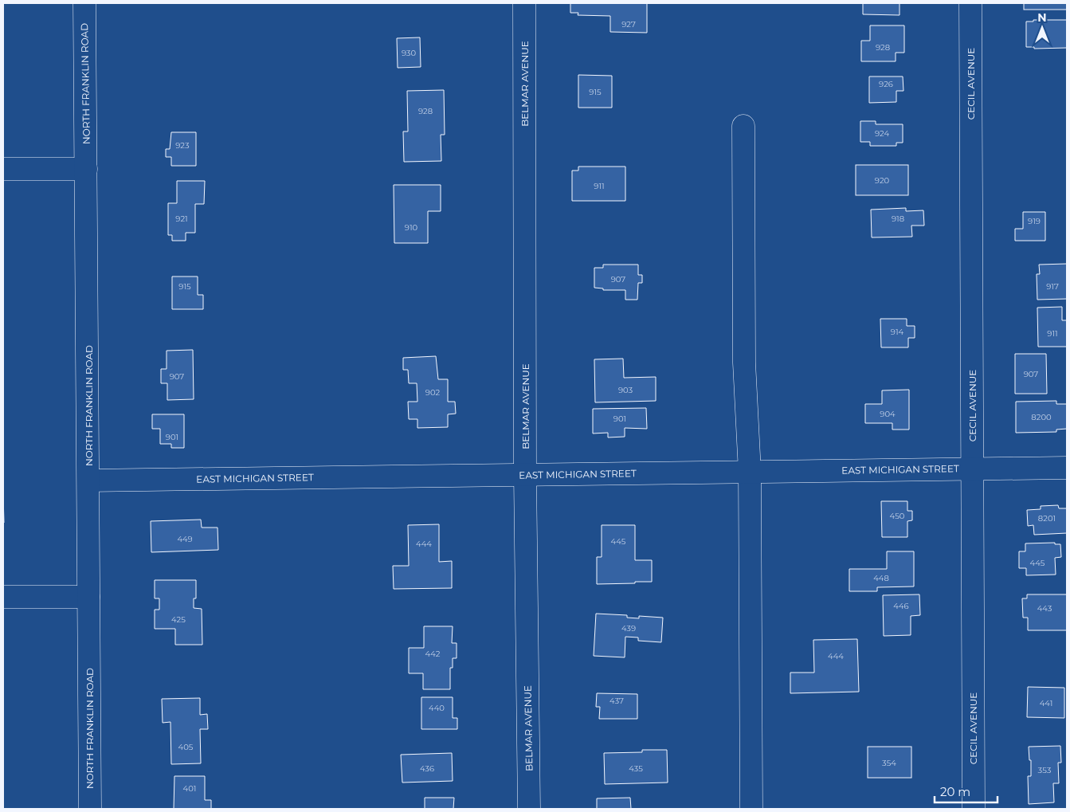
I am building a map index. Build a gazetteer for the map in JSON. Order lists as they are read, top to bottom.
{
  "streets": {
    "street": [
      "NORTH FRANKLIN ROAD",
      "BELMAR AVENUE",
      "CECIL AVENUE",
      "EAST MICHIGAN STREET"
    ]
  },
  "crossings": [
    ["NORTH FRANKLIN ROAD", "EAST MICHIGAN STREET"],
    ["BELMAR AVENUE", "EAST MICHIGAN STREET"],
    ["CECIL AVENUE", "EAST MICHIGAN STREET"]
  ],
  "house_numbers": [
    "927",
    "928",
    "930",
    "926",
    "915",
    "928",
    "924",
    "923",
    "920",
    "911",
    "921",
    "918",
    "919",
    "910",
    "907",
    "915",
    "917",
    "914",
    "911",
    "907",
    "907",
    "903",
    "902",
    "904",
    "8200",
    "901",
    "901",
    "450",
    "8201",
    "449",
    "445",
    "444",
    "445",
    "448",
    "446",
    "443",
    "425",
    "439",
    "442",
    "444",
    "437",
    "441",
    "440",
    "405",
    "354",
    "436",
    "435",
    "353",
    "401"
  ],
  "scale_bar": "20 m",
  "north": "top"
}
